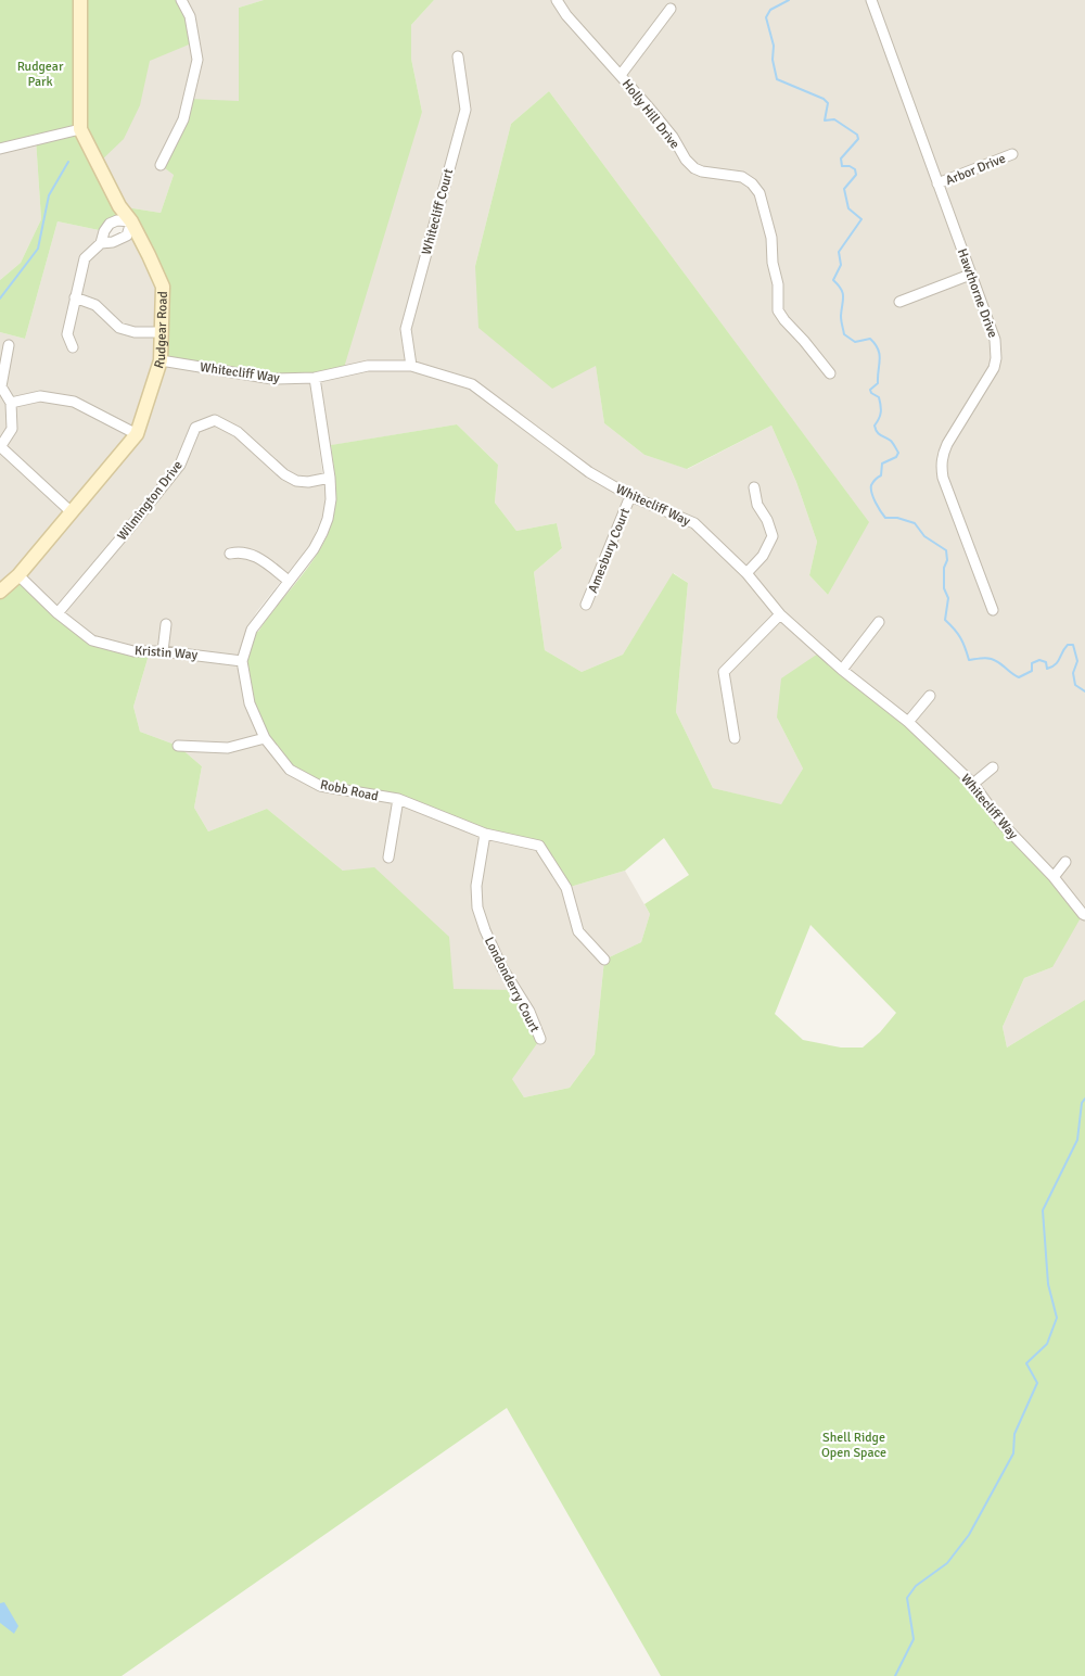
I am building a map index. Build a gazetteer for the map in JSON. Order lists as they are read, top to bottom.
{
  "streets": {
    "street": [
      "Holly Hill Drive",
      "Arbor Drive",
      "Whitecliff Court",
      "Hawthorne Drive",
      "Rudgear Road",
      "Whitecliff Way",
      "Wilmington Drive",
      "Amesbury Court",
      "Kristin Way",
      "Robb Road",
      "Londonderry Court"
    ]
  },
  "crossings": [
    ["Arbor Drive", "Hawthorne Drive"],
    ["Whitecliff Court", "Whitecliff Way"],
    ["Rudgear Road", "Whitecliff Way"],
    ["Rudgear Road", "Kristin Way"],
    ["Whitecliff Way", "Amesbury Court"],
    ["Whitecliff Way", "Robb Road"],
    ["Wilmington Drive", "Kristin Way"],
    ["Wilmington Drive", "Robb Road"],
    ["Kristin Way", "Robb Road"],
    ["Robb Road", "Londonderry Court"]
  ],
  "parks": ["Rudgear Park", "Shell Ridge Open Space"]
}
